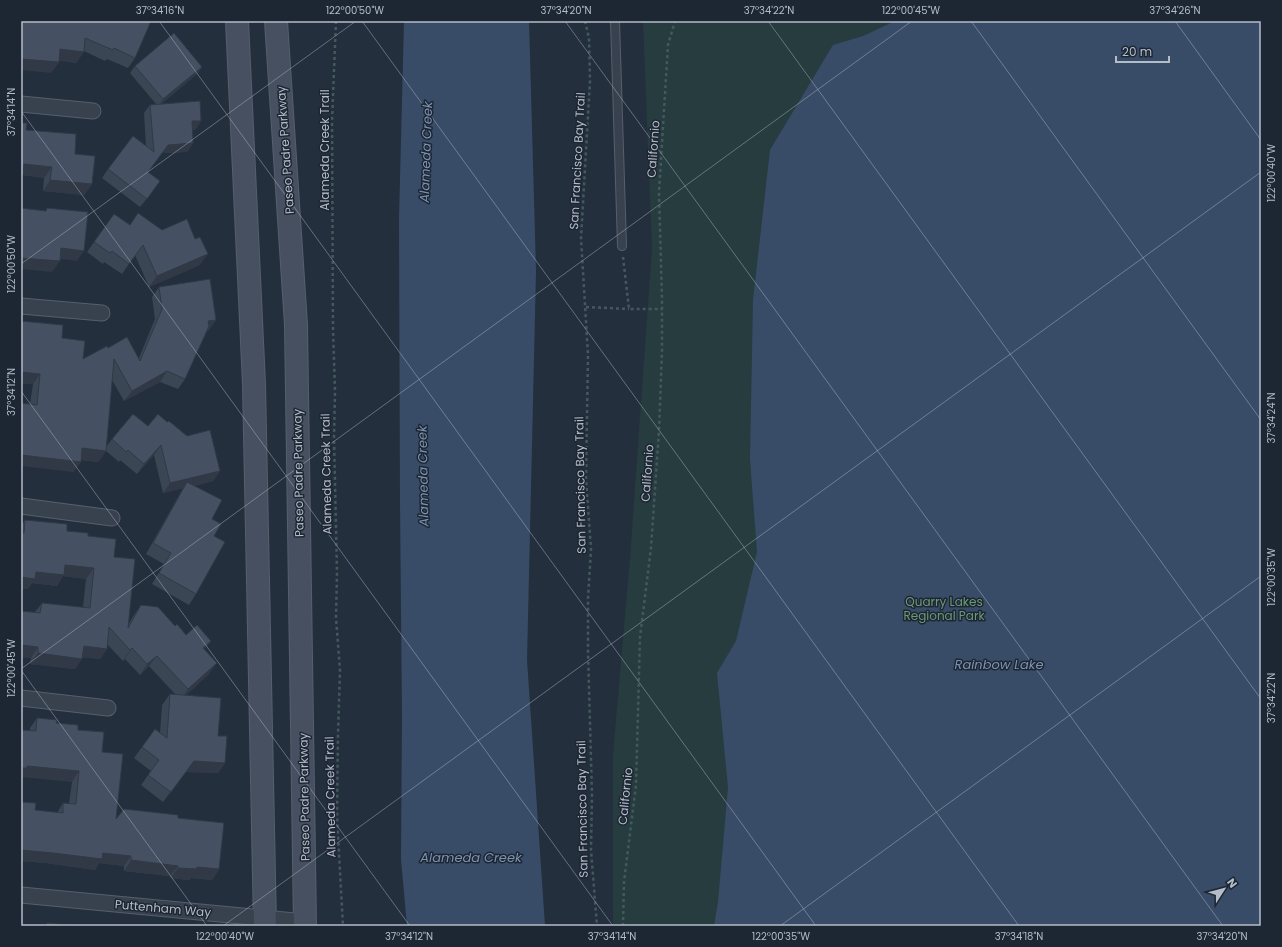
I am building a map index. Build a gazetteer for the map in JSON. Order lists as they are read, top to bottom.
{
  "streets": {
    "main road": ["Paseo Padre Parkway"],
    "street": ["Puttenham Way"],
    "path": ["Californio", "Alameda Creek Trail", "San Francisco Bay Trail"]
  },
  "crossings": [
    ["Paseo Padre Parkway", "Puttenham Way"]
  ],
  "water": ["Alameda Creek", "Rainbow Lake"],
  "parks": ["Quarry Lakes Regional Park"],
  "scale_bar": "20 m",
  "north": "top right",
  "coordinates": [
    "37°34'16\"N",
    "122°00'50\"W",
    "37°34'20\"N",
    "37°34'22\"N",
    "122°00'45\"W",
    "37°34'26\"N",
    "37°34'14\"N",
    "122°00'40\"W",
    "37°34'12\"N",
    "37°34'24\"N",
    "122°00'35\"W",
    "37°34'18\"N"
  ]
}
